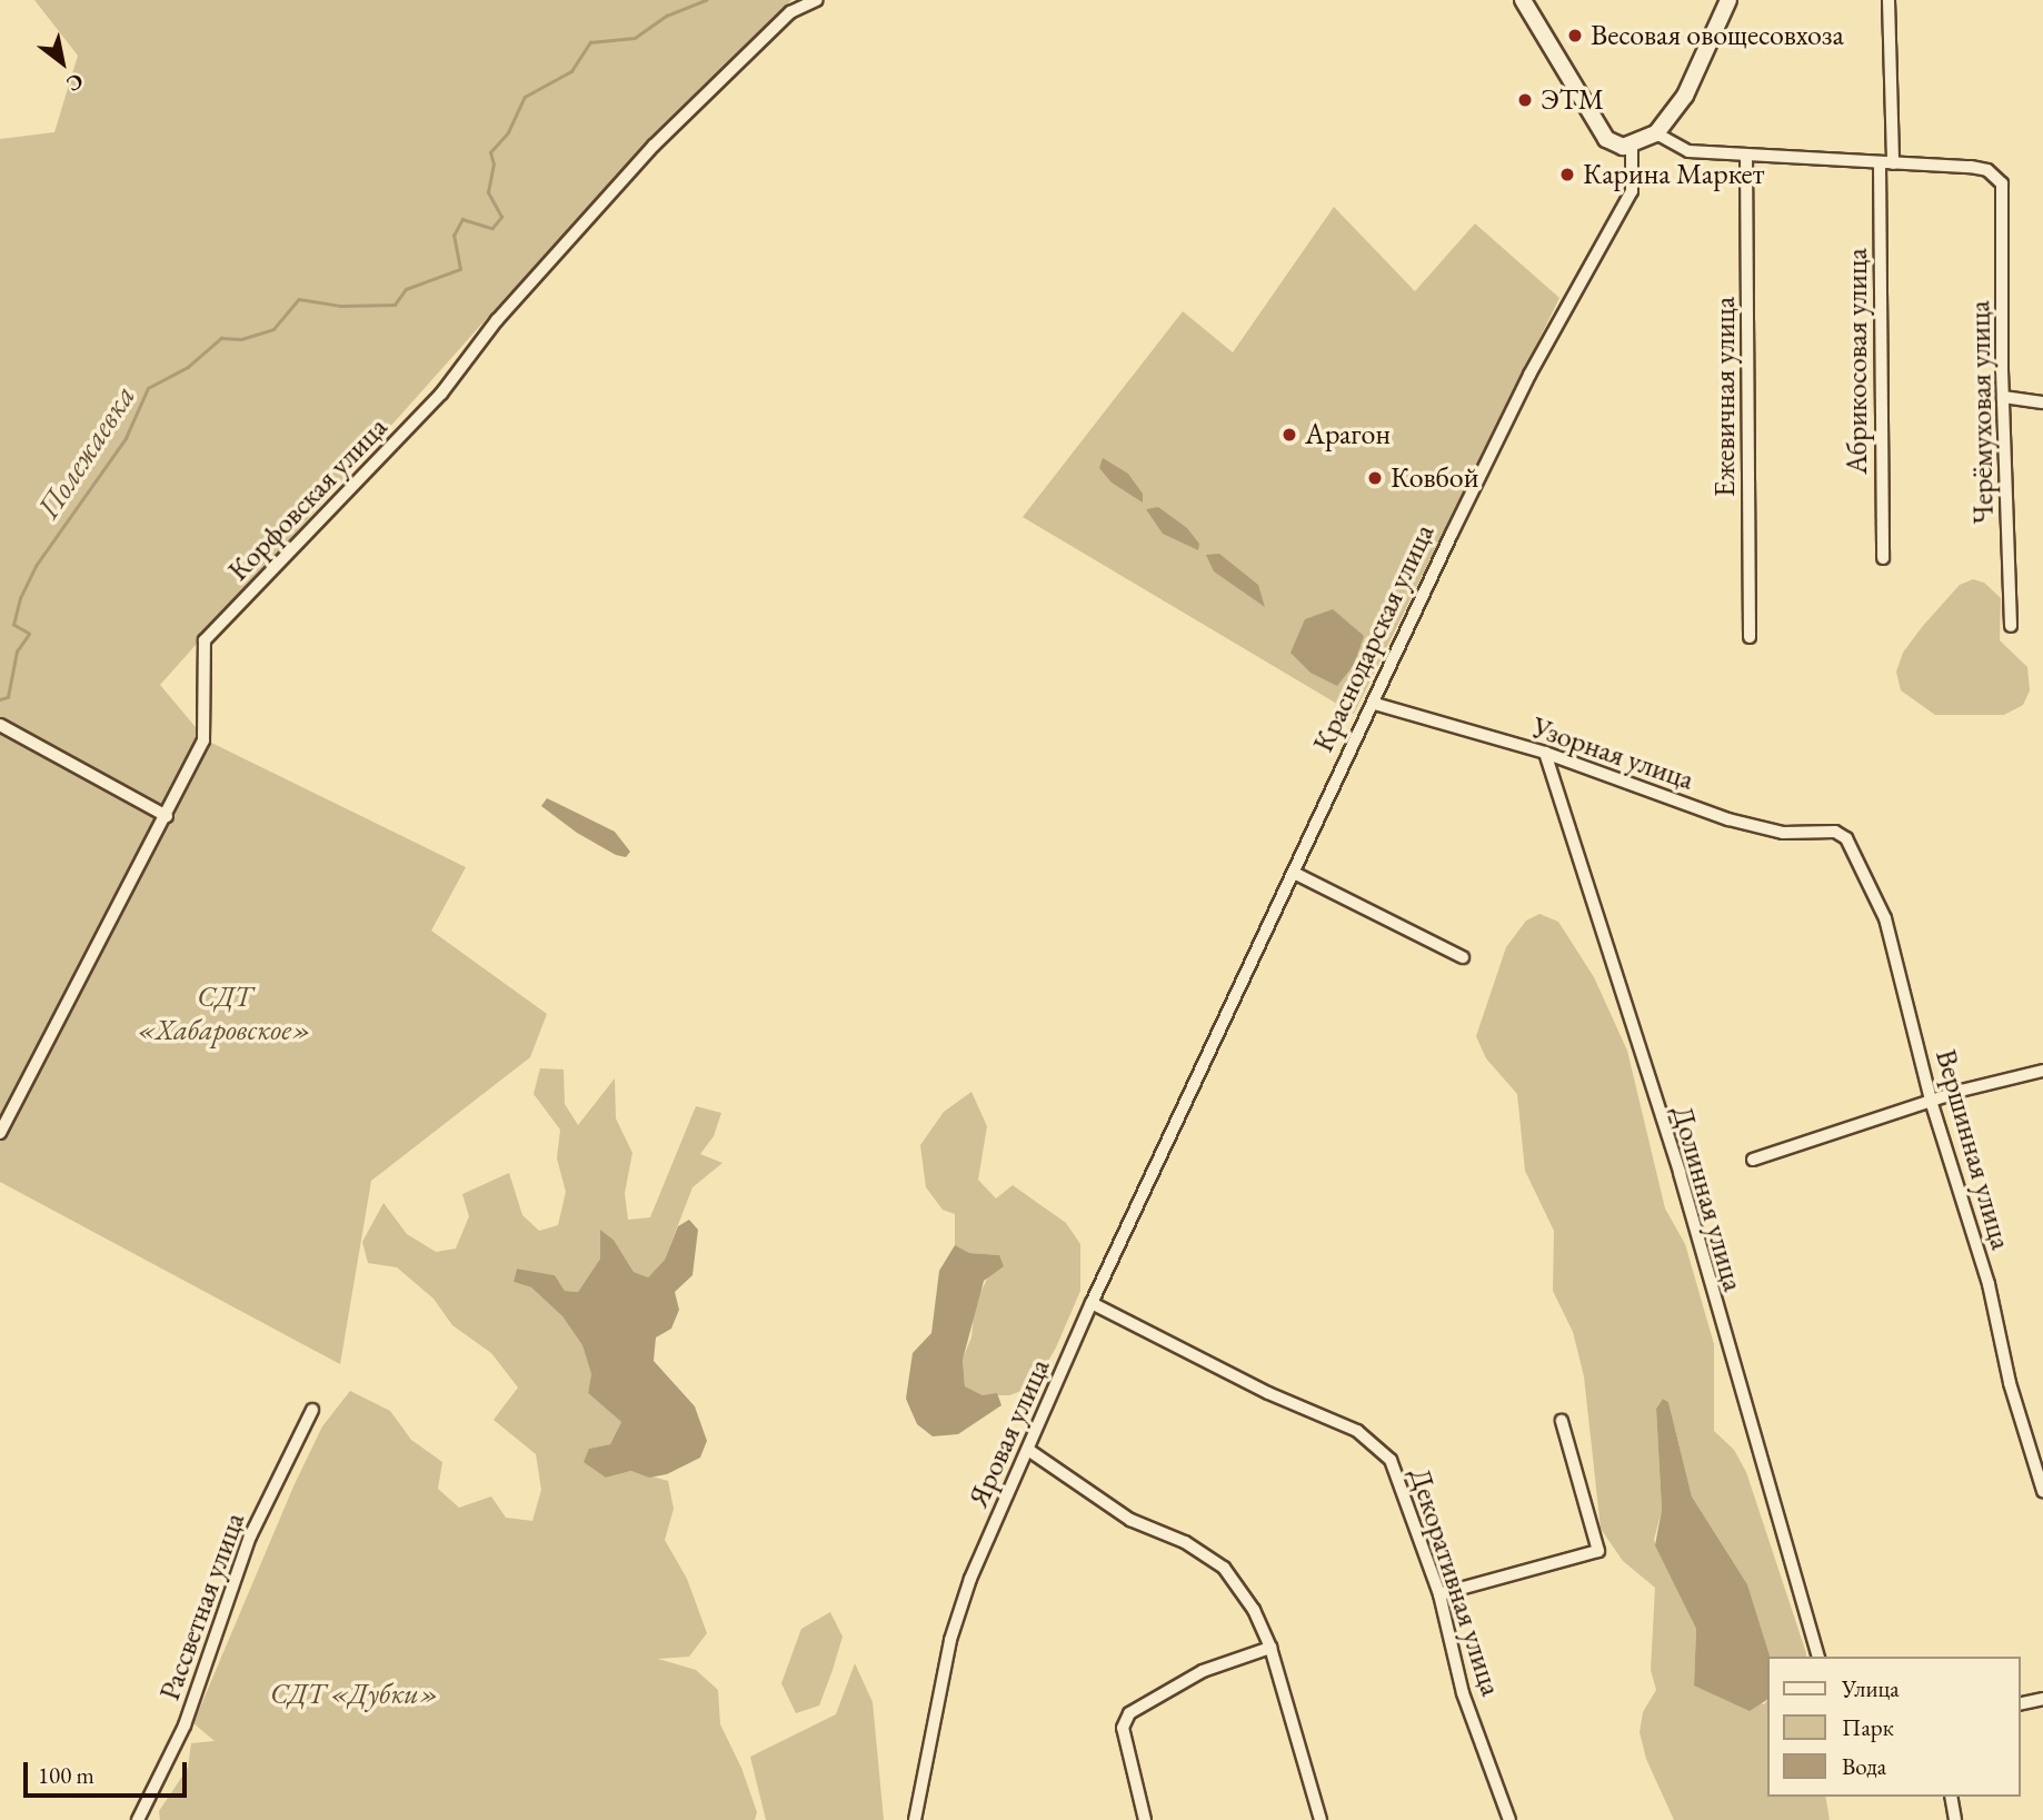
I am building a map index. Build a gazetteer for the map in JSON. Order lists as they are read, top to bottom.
{
  "streets": {
    "street": [
      "Абрикосовая улица",
      "Ежевичная улица",
      "Черёмуховая улица",
      "Корфовская улица",
      "Краснодарская улица",
      "Узорная улица",
      "Вершинная улица",
      "Долинная улица",
      "Яровая улица",
      "Декоративная улица",
      "Рассветная улица"
    ]
  },
  "crossings": [
    ["Краснодарская улица", "Узорная улица"],
    ["Краснодарская улица", "Яровая улица"],
    ["Узорная улица", "Вершинная улица"],
    ["Узорная улица", "Долинная улица"],
    ["Яровая улица", "Декоративная улица"]
  ],
  "water": ["Полежаевка"],
  "parks": ["СДТ «Хабаровское»", "СДТ «Дубки»"],
  "places": [
    "Весовая овощесовхоза",
    "ЭТМ",
    "Карина Маркет",
    "Арагон",
    "Ковбой"
  ],
  "legend": ["Улица", "Парк", "Вода"],
  "scale_bar": "100 m",
  "north": "bottom right"
}
